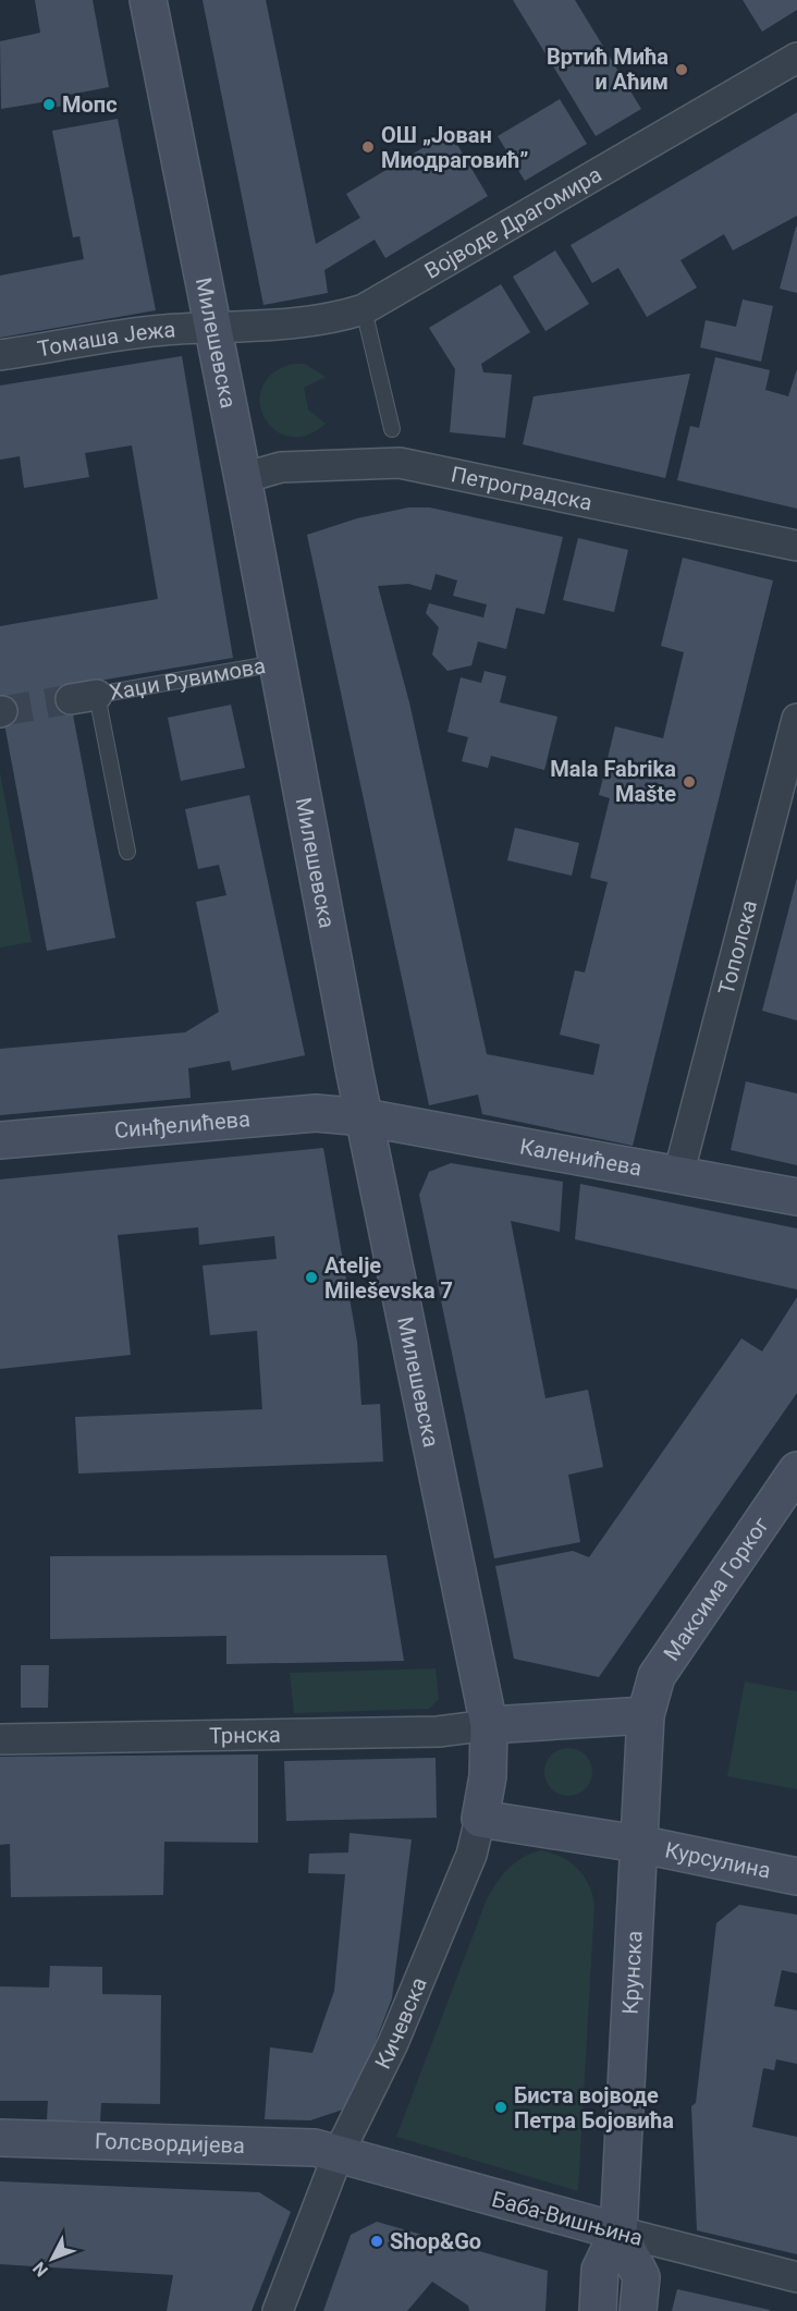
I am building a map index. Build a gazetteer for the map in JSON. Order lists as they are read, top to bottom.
{
  "streets": {
    "street": [
      "Војводе Драгомира",
      "Томаша Јежа",
      "Милешевска",
      "Петроградска",
      "Тополска",
      "Синђелићева",
      "Каленићева",
      "Максима Горког",
      "Трнска",
      "Курсулина",
      "Крунска",
      "Кичевска",
      "Голсвордијева",
      "Баба-Вишњина"
    ],
    "lane": ["Хаџи Рувимова"]
  },
  "crossings": [
    ["Војводе Драгомира", "Томаша Јежа"],
    ["Војводе Драгомира", "Милешевска"],
    ["Томаша Јежа", "Милешевска"],
    ["Милешевска", "Петроградска"],
    ["Милешевска", "Хаџи Рувимова"],
    ["Милешевска", "Синђелићева"],
    ["Милешевска", "Каленићева"],
    ["Милешевска", "Трнска"],
    ["Милешевска", "Кичевска"],
    ["Тополска", "Каленићева"],
    ["Синђелићева", "Каленићева"],
    ["Максима Горког", "Крунска"],
    ["Трнска", "Кичевска"],
    ["Курсулина", "Крунска"],
    ["Курсулина", "Кичевска"],
    ["Крунска", "Баба-Вишњина"],
    ["Кичевска", "Голсвордијева"],
    ["Кичевска", "Баба-Вишњина"],
    ["Голсвордијева", "Баба-Вишњина"]
  ],
  "places": [
    "Вртић Мића и Аћим",
    "Мопс",
    "ОШ „Јован Миодраговић”",
    "Mala Fabrika Mašte",
    "Atelje Mileševska 7",
    "Биста војводе Петра Бојовића",
    "Shop&Go"
  ],
  "north": "bottom left"
}
